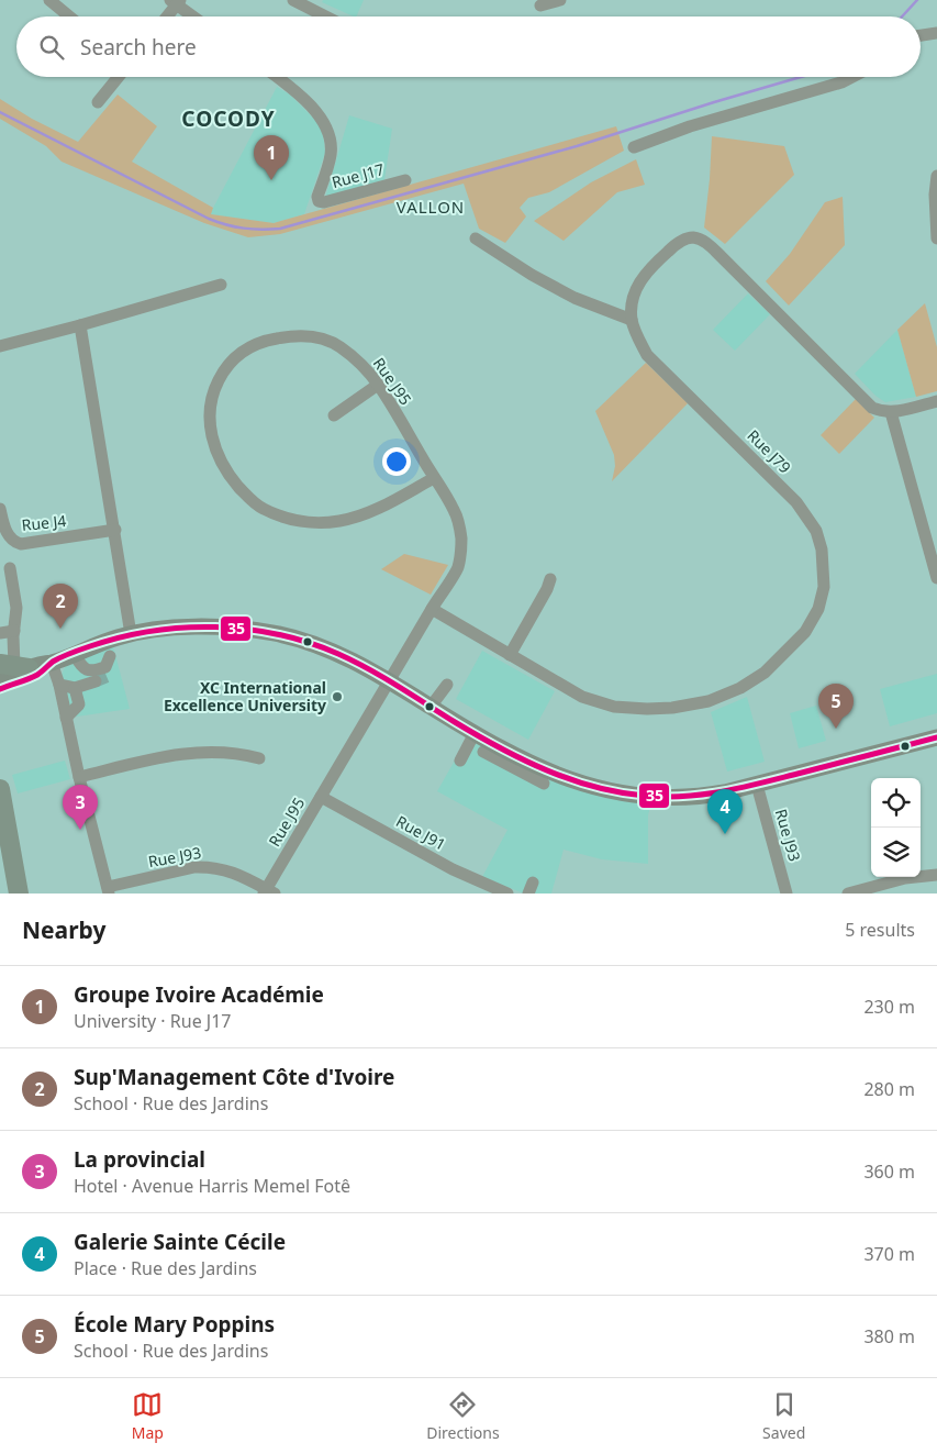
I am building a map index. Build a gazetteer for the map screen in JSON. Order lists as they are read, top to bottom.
{
  "streets": {
    "street": [
      "Rue J17",
      "Rue J95",
      "Rue J79",
      "Rue J4",
      "Rue J91",
      "Rue J93"
    ]
  },
  "crossings": [
    ["Rue J95", "Rue J79"],
    ["Rue J95", "Rue J91"],
    ["Rue J95", "Rue J93"]
  ],
  "districts": ["COCODY", "VALLON"],
  "places": ["XC International Excellence University"],
  "lines": ["transit line 35"],
  "page": {
    "search": "Search here",
    "pins": [
      "1",
      "2",
      "5",
      "3",
      "4"
    ],
    "heading": ["Nearby", "5 results"],
    "list": [
      {
        "mark": "1",
        "name": "Groupe Ivoire Académie",
        "note": "University · Rue J17",
        "value": "230 m"
      },
      {
        "mark": "2",
        "name": "Sup'Management Côte d'Ivoire",
        "note": "School · Rue des Jardins",
        "value": "280 m"
      },
      {
        "mark": "3",
        "name": "La provincial",
        "note": "Hotel · Avenue Harris Memel Fotê",
        "value": "360 m"
      },
      {
        "mark": "4",
        "name": "Galerie Sainte Cécile",
        "note": "Place · Rue des Jardins",
        "value": "370 m"
      },
      {
        "mark": "5",
        "name": "École Mary Poppins",
        "note": "School · Rue des Jardins",
        "value": "380 m"
      }
    ],
    "nav": ["Map", "Directions", "Saved"]
  }
}
